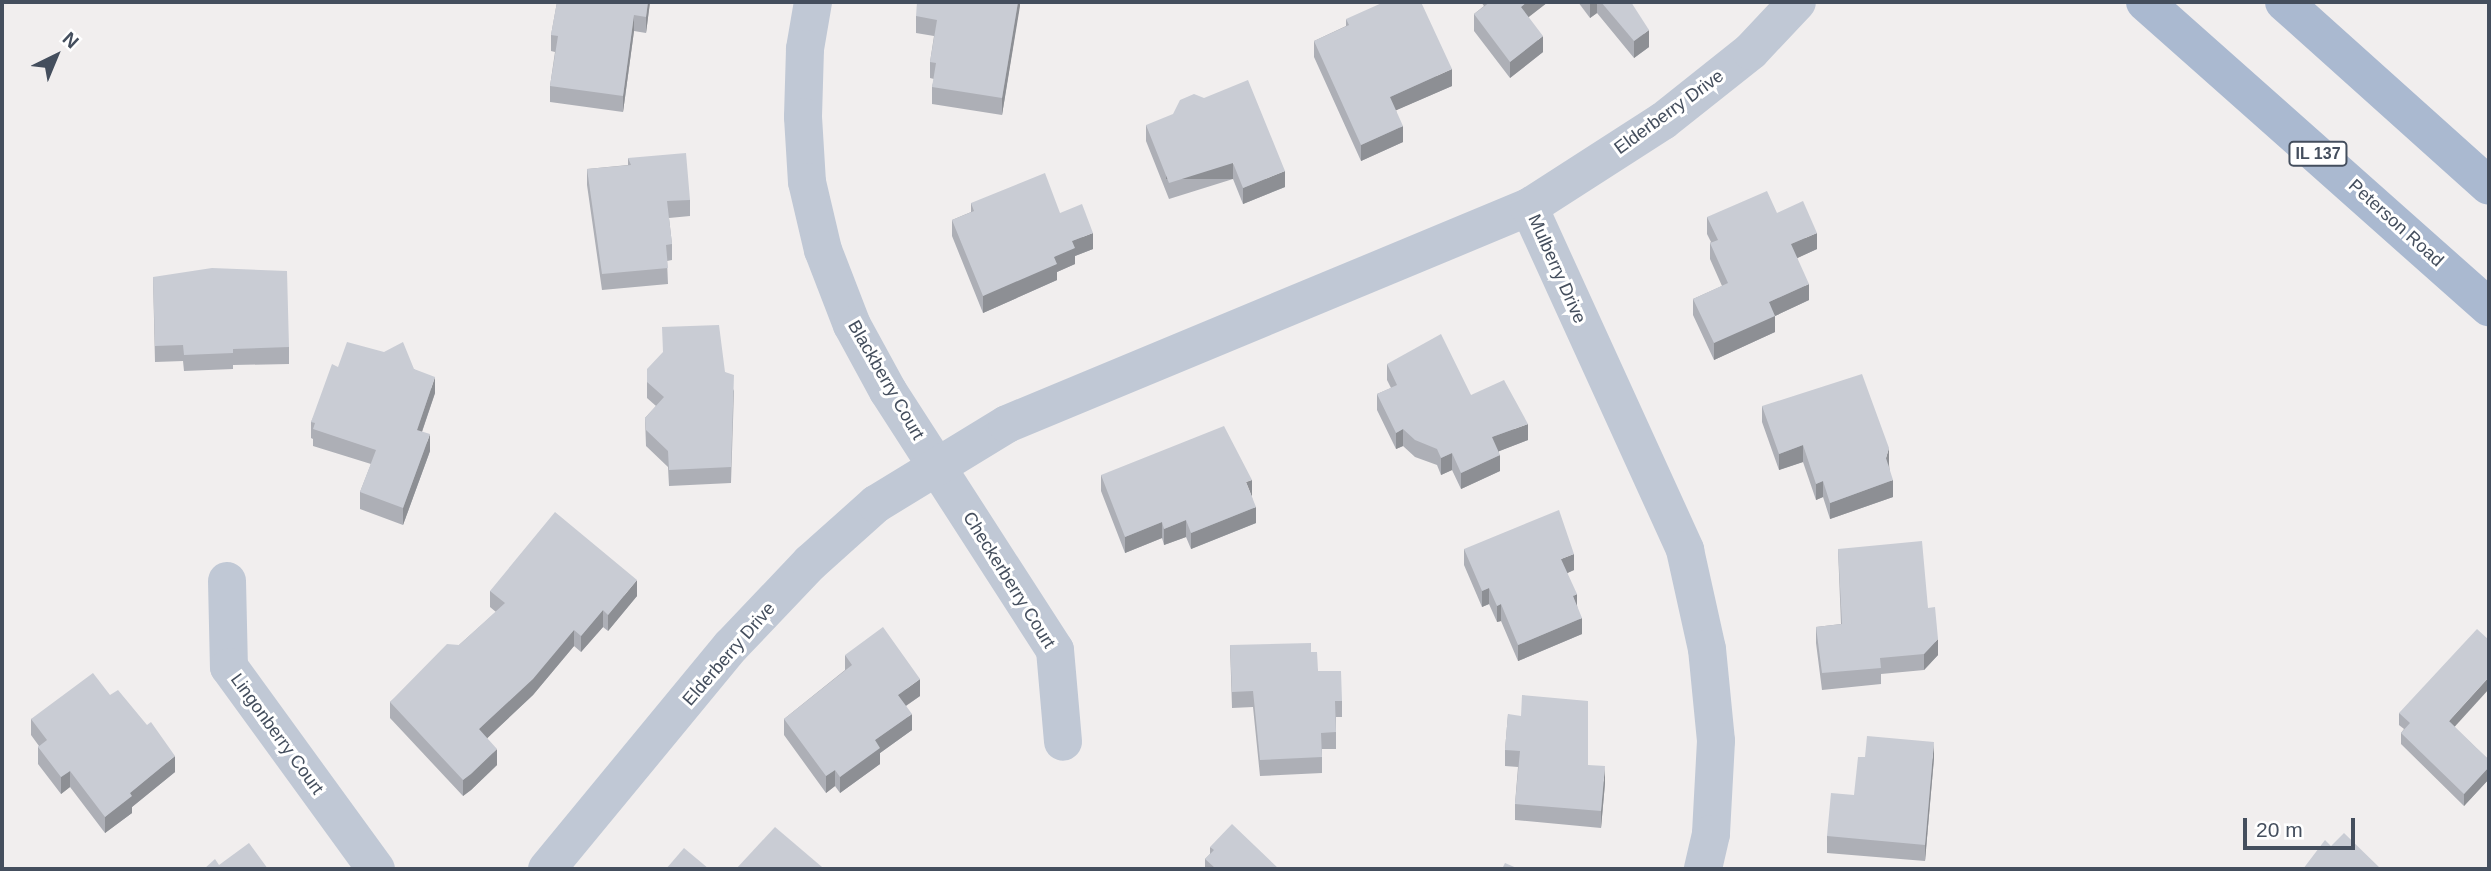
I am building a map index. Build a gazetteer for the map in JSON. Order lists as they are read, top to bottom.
{
  "streets": {
    "main road": ["IL 137", "Peterson Road"],
    "street": [
      "Elderberry Drive",
      "Mulberry Drive",
      "Blackberry Court",
      "Checkerberry Court",
      "Lingonberry Court"
    ]
  },
  "crossings": [
    ["Elderberry Drive", "Mulberry Drive"],
    ["Elderberry Drive", "Blackberry Court"],
    ["Elderberry Drive", "Checkerberry Court"],
    ["Mulberry Drive", "Blackberry Court"],
    ["Mulberry Drive", "Checkerberry Court"],
    ["Blackberry Court", "Checkerberry Court"]
  ],
  "scale_bar": "20 m",
  "north": "top right"
}
